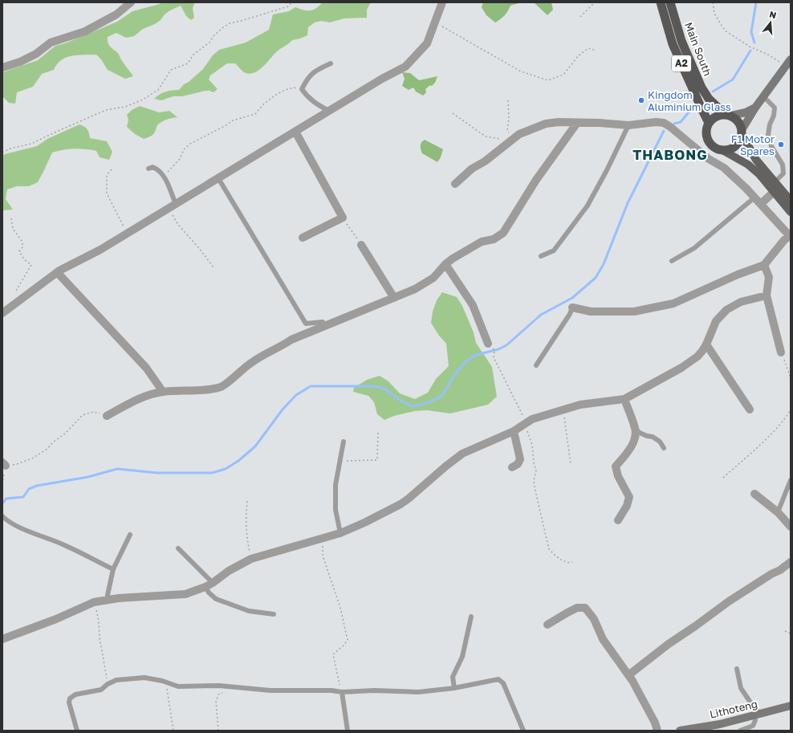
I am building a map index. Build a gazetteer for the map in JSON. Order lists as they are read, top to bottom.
{
  "streets": {
    "highway": ["Main South", "A2"],
    "main road": ["Lithoteng"]
  },
  "districts": ["THABONG"],
  "places": ["Kingdom Aluminium Glass", "F1 Motor Spares"],
  "north": "top"
}
